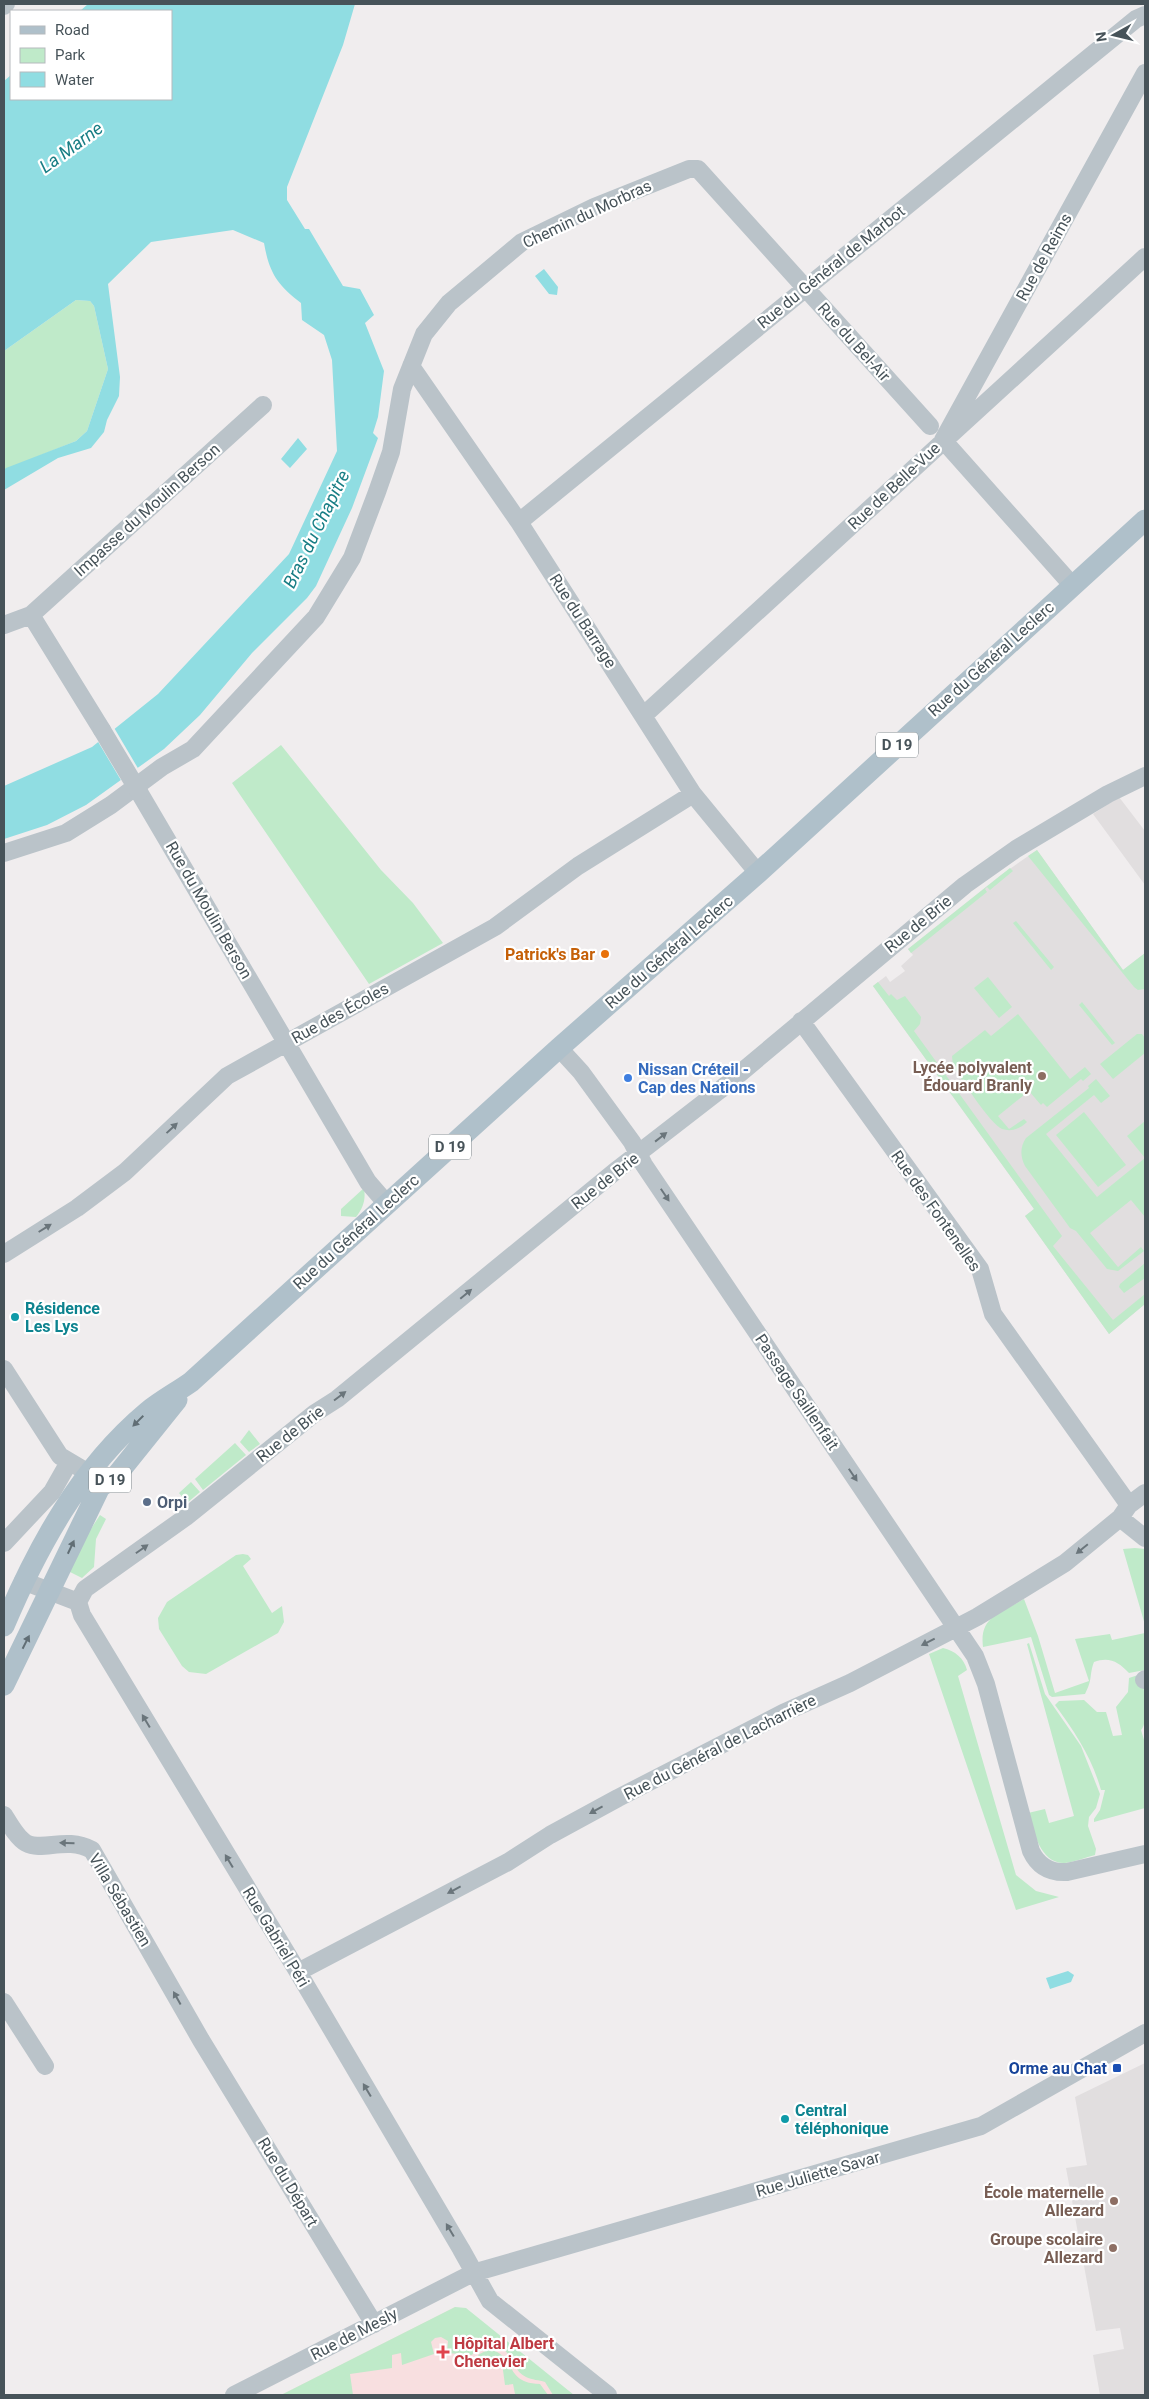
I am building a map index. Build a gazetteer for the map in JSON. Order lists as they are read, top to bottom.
{
  "streets": {
    "main road": ["Rue du Général Leclerc", "D 19"],
    "street": [
      "Chemin du Morbras",
      "Rue de Reims",
      "Rue du Général de Marbot",
      "Rue du Bel-Air",
      "Rue de Belle-Vue",
      "Impasse du Moulin Berson",
      "Rue du Barrage",
      "Rue du Moulin Berson",
      "Rue de Brie",
      "Rue des Écoles",
      "Rue des Fontenelles",
      "Passage Saillenfait",
      "Rue du Général de Lacharrière",
      "Villa Sébastien",
      "Rue Gabriel Péri",
      "Rue Juliette Savar",
      "Rue du Départ",
      "Rue de Mesly"
    ]
  },
  "crossings": [
    ["Chemin du Morbras", "Rue du Bel-Air"],
    ["Chemin du Morbras", "Rue du Barrage"],
    ["Rue de Reims", "Rue de Belle-Vue"],
    ["Rue du Général de Marbot", "Rue du Bel-Air"],
    ["Rue du Général de Marbot", "Rue du Barrage"],
    ["Rue de Belle-Vue", "Rue du Barrage"],
    ["Impasse du Moulin Berson", "Rue du Moulin Berson"],
    ["Rue du Barrage", "Rue du Général Leclerc"],
    ["Rue du Barrage", "Rue des Écoles"],
    ["Rue du Général Leclerc", "D 19"],
    ["Rue du Général Leclerc", "Rue du Moulin Berson"],
    ["Rue du Général Leclerc", "Passage Saillenfait"],
    ["Rue du Moulin Berson", "Rue des Écoles"],
    ["Rue de Brie", "Rue des Fontenelles"],
    ["Rue de Brie", "Passage Saillenfait"],
    ["Rue de Brie", "Rue Gabriel Péri"],
    ["Rue des Fontenelles", "Rue du Général de Lacharrière"],
    ["Passage Saillenfait", "Rue du Général de Lacharrière"],
    ["Rue du Général de Lacharrière", "Rue Gabriel Péri"],
    ["Villa Sébastien", "Rue du Départ"],
    ["Rue Gabriel Péri", "Rue Juliette Savar"],
    ["Rue Gabriel Péri", "Rue de Mesly"],
    ["Rue Juliette Savar", "Rue de Mesly"],
    ["Rue du Départ", "Rue de Mesly"]
  ],
  "one_way": [
    "Rue de Brie",
    "Rue des Écoles",
    "Passage Saillenfait",
    "Rue du Général de Lacharrière",
    "Villa Sébastien",
    "Rue Gabriel Péri"
  ],
  "water": ["La Marne", "Bras du Chapitre"],
  "places": {
    "other": [
      "Patrick's Bar",
      "Lycée polyvalent Édouard Branly",
      "Nissan Créteil - Cap des Nations",
      "Résidence Les Lys",
      "Orpi",
      "Central téléphonique",
      "École maternelle Allezard",
      "Groupe scolaire Allezard"
    ],
    "transit": ["Orme au Chat"],
    "health": ["Hôpital Albert Chenevier"]
  },
  "legend": ["Road", "Park", "Water"],
  "north": "left"
}
